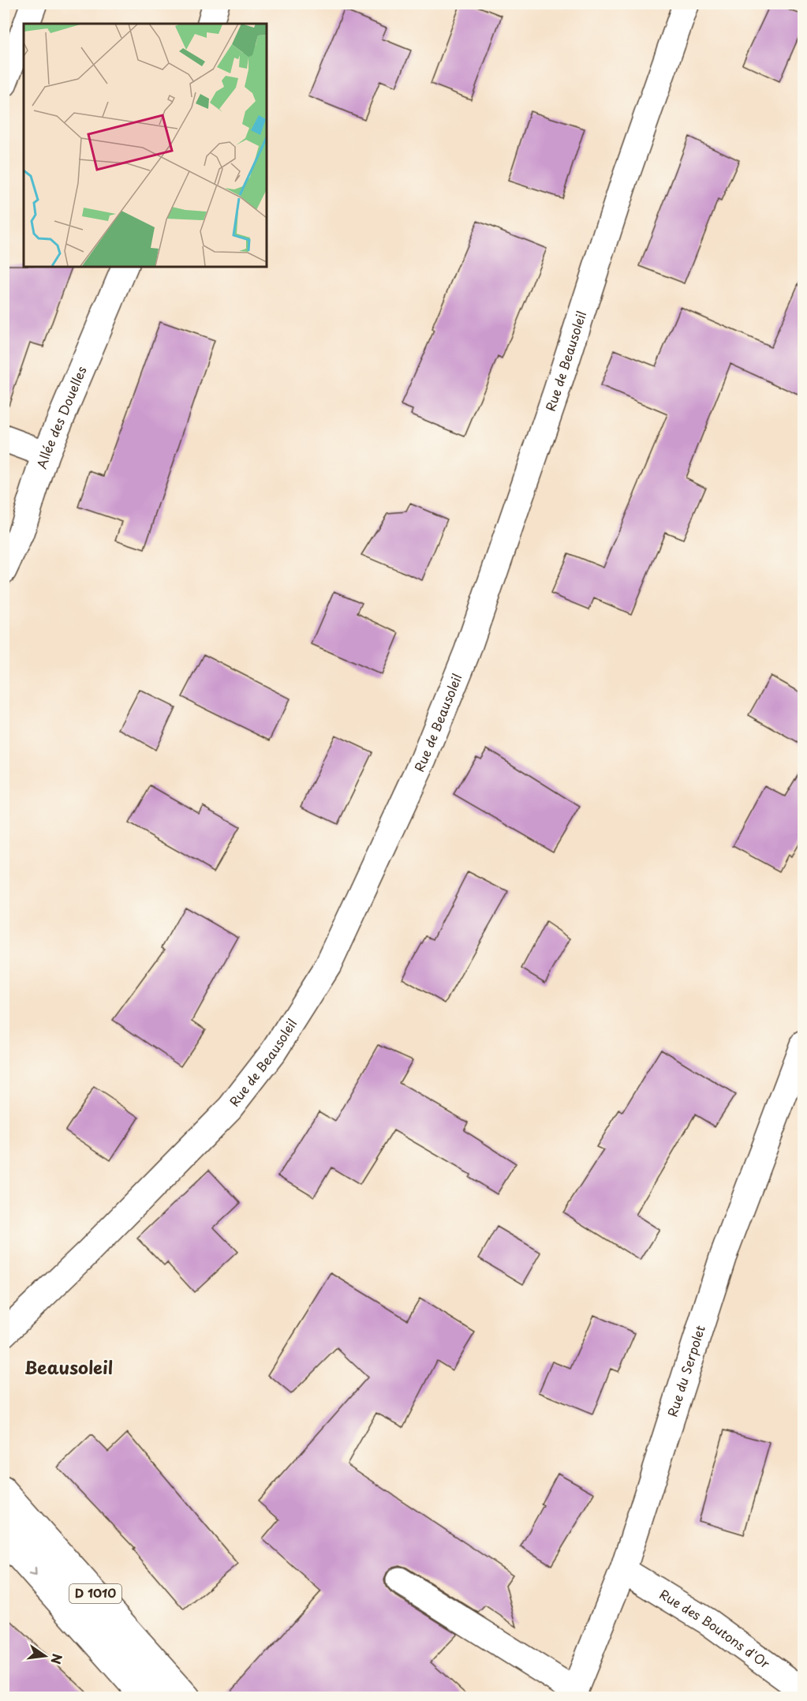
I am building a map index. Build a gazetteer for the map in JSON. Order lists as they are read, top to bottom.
{
  "streets": {
    "street": [
      "Rue de Beausoleil",
      "Allée des Douelles",
      "Rue du Serpolet",
      "D 1010",
      "Rue des Boutons d'Or"
    ]
  },
  "crossings": [
    ["Rue du Serpolet", "Rue des Boutons d'Or"]
  ],
  "districts": ["Beausoleil"],
  "north": "right"
}
